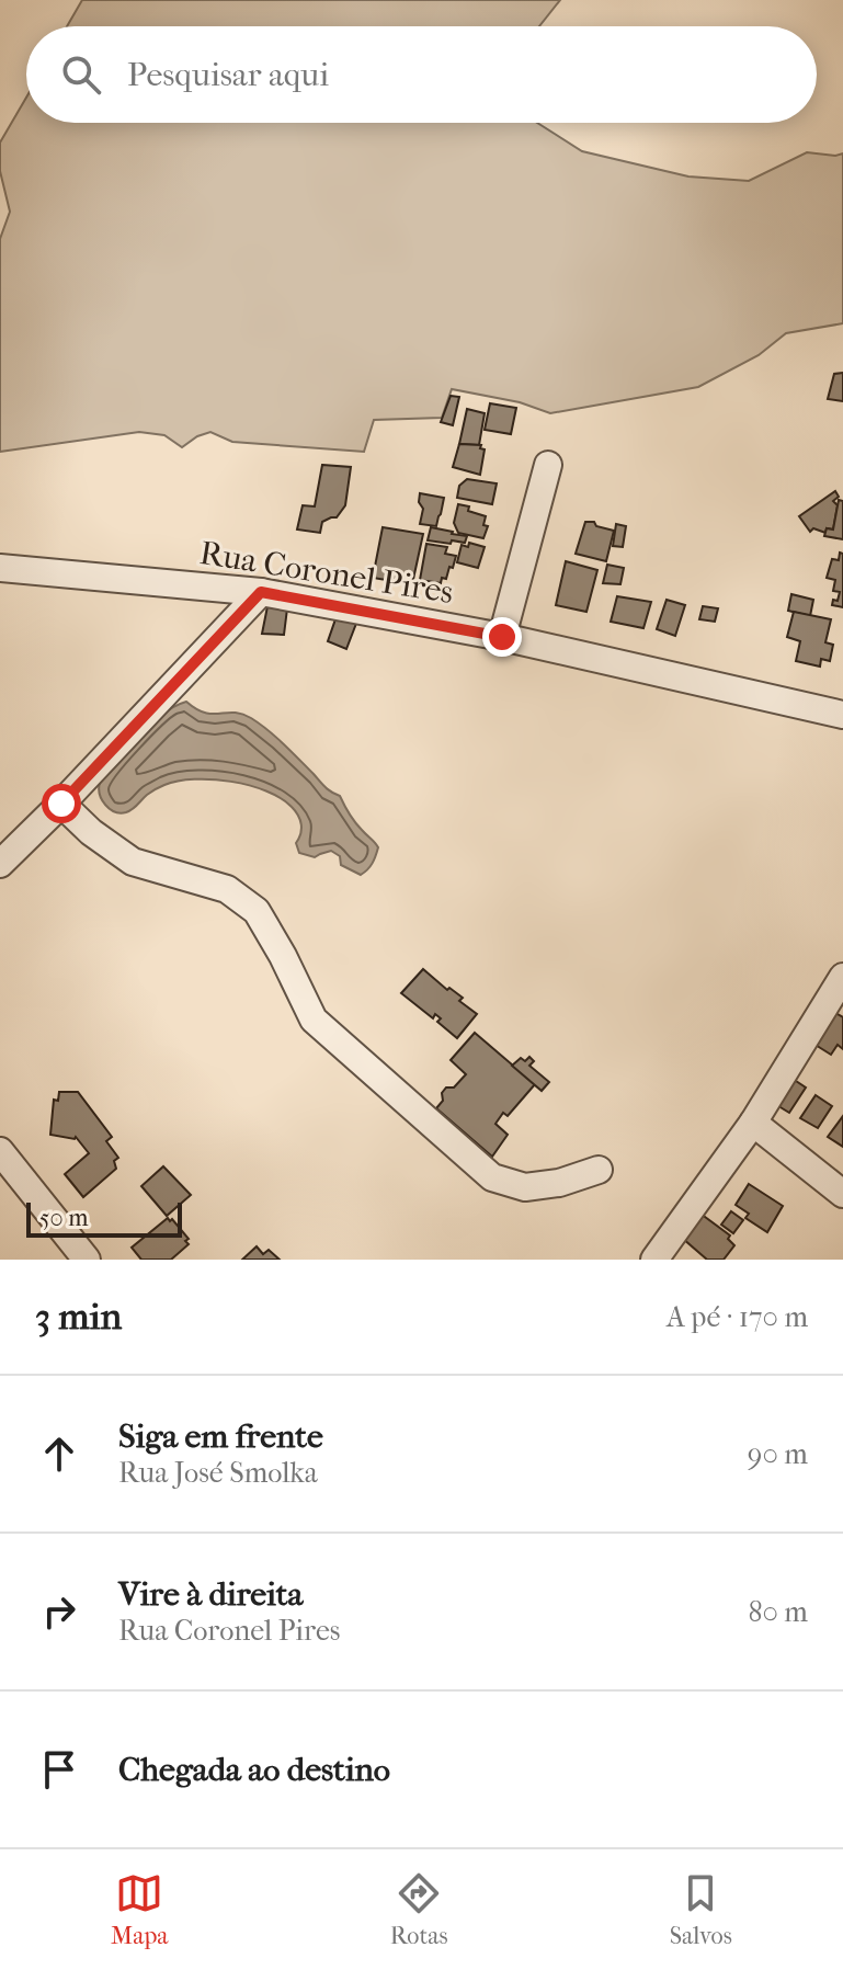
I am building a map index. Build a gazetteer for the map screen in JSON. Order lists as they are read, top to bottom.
{
  "streets": {
    "street": ["Rua Coronel Pires"]
  },
  "scale_bar": "50 m",
  "page": {
    "search": "Pesquisar aqui",
    "scale": "50 m",
    "heading": ["3 min", "A pé · 170 m"],
    "list": [
      ["Siga em frente", "Rua José Smolka", "90 m"],
      ["Vire à direita", "Rua Coronel Pires", "80 m"],
      "Chegada ao destino"
    ],
    "nav": ["Mapa", "Rotas", "Salvos"]
  }
}
